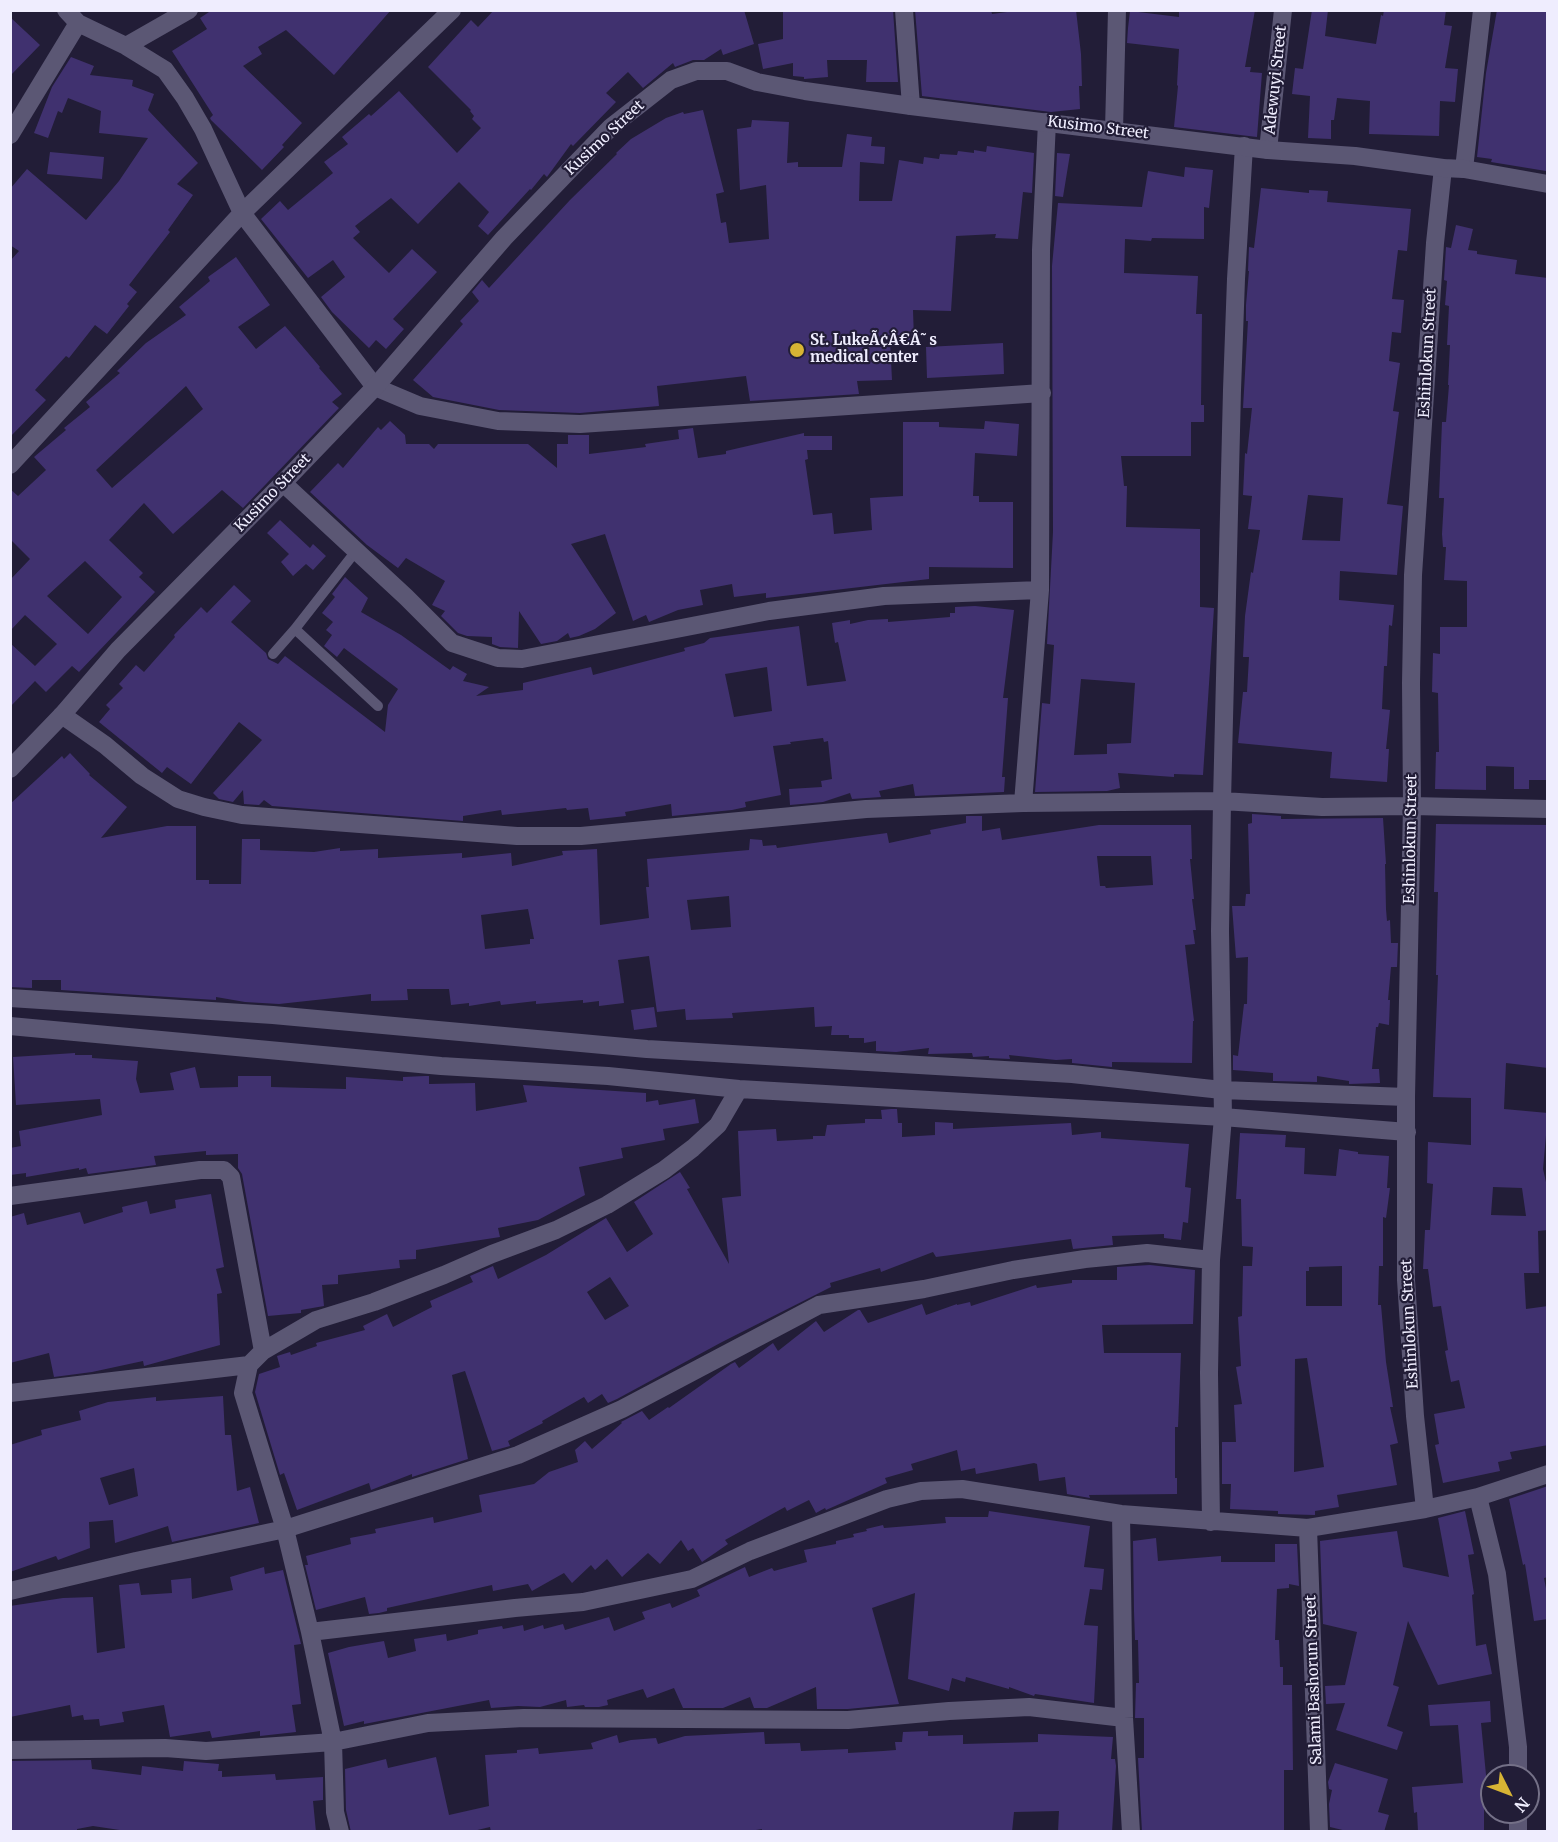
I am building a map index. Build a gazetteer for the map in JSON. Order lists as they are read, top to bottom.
{
  "streets": {
    "street": [
      "Adewuyi Street",
      "Kusimo Street",
      "Eshinlokun Street",
      "Salami Bashorun Street"
    ]
  },
  "crossings": [
    ["Adewuyi Street", "Kusimo Street"],
    ["Kusimo Street", "Eshinlokun Street"]
  ],
  "places": ["St. LukeÃ¢Â€Â˜s medical center"],
  "north": "bottom right"
}
